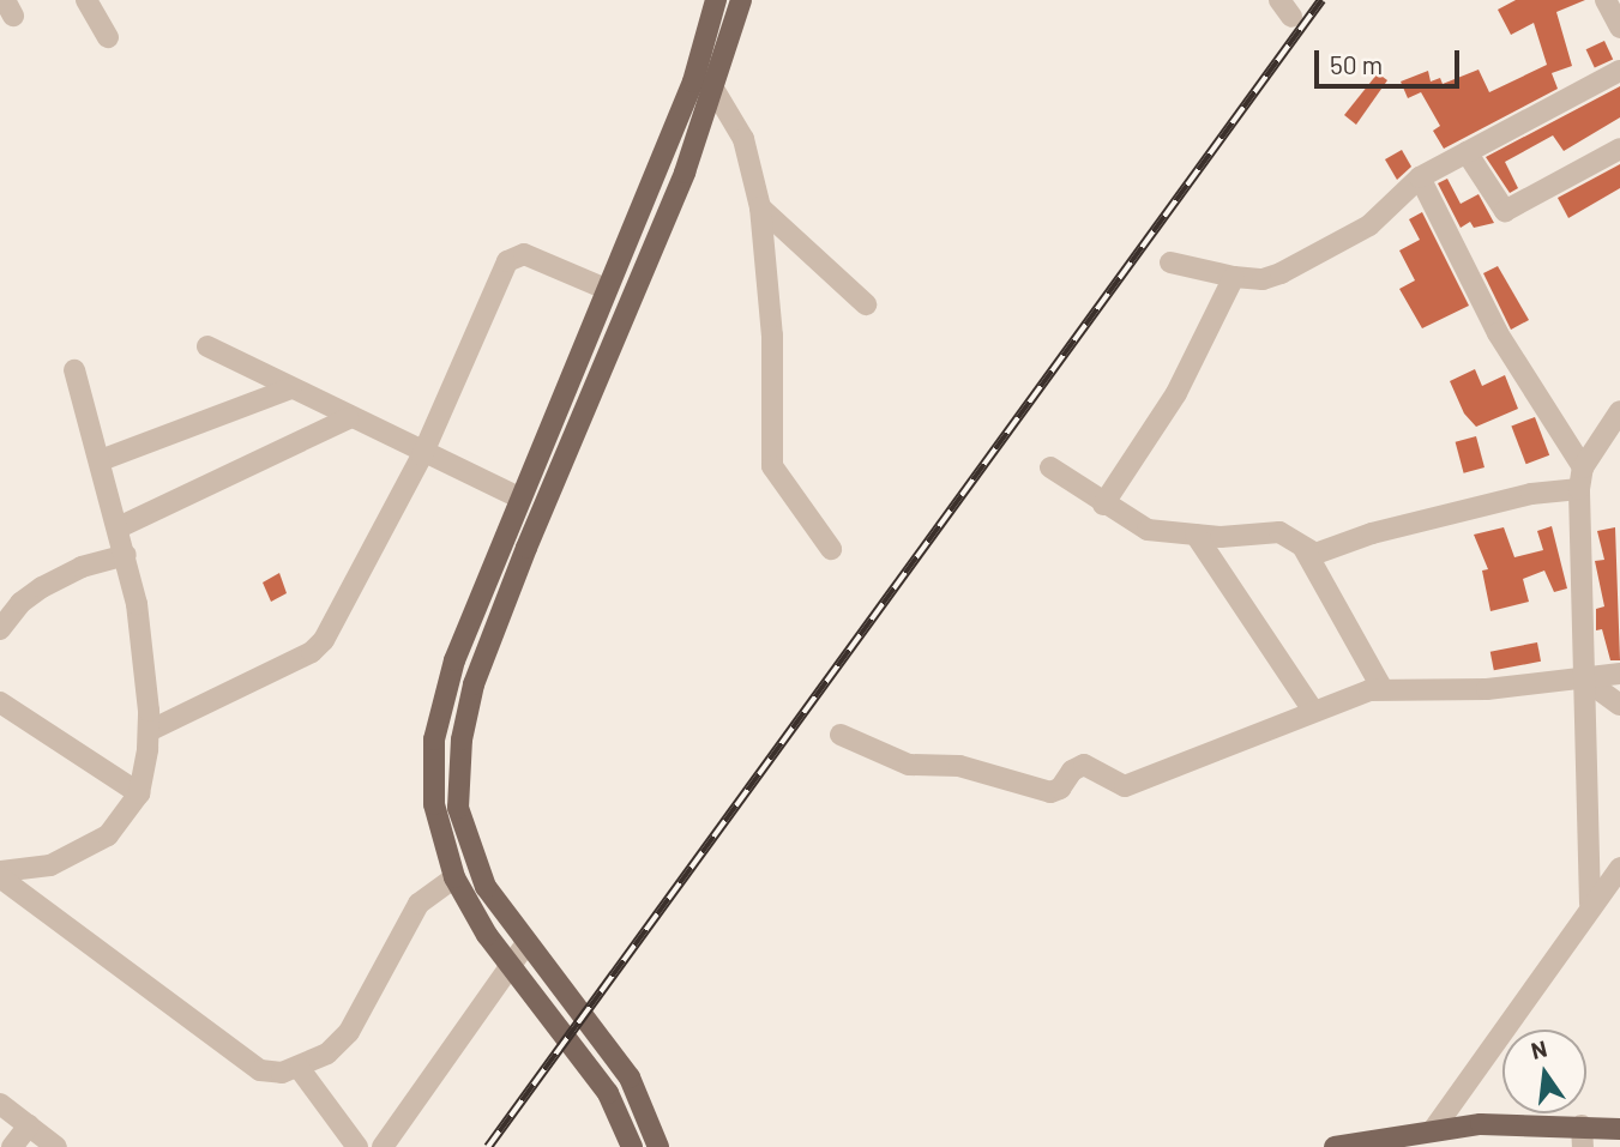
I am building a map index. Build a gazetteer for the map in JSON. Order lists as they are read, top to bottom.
{
  "scale_bar": "50 m",
  "north": "top"
}
